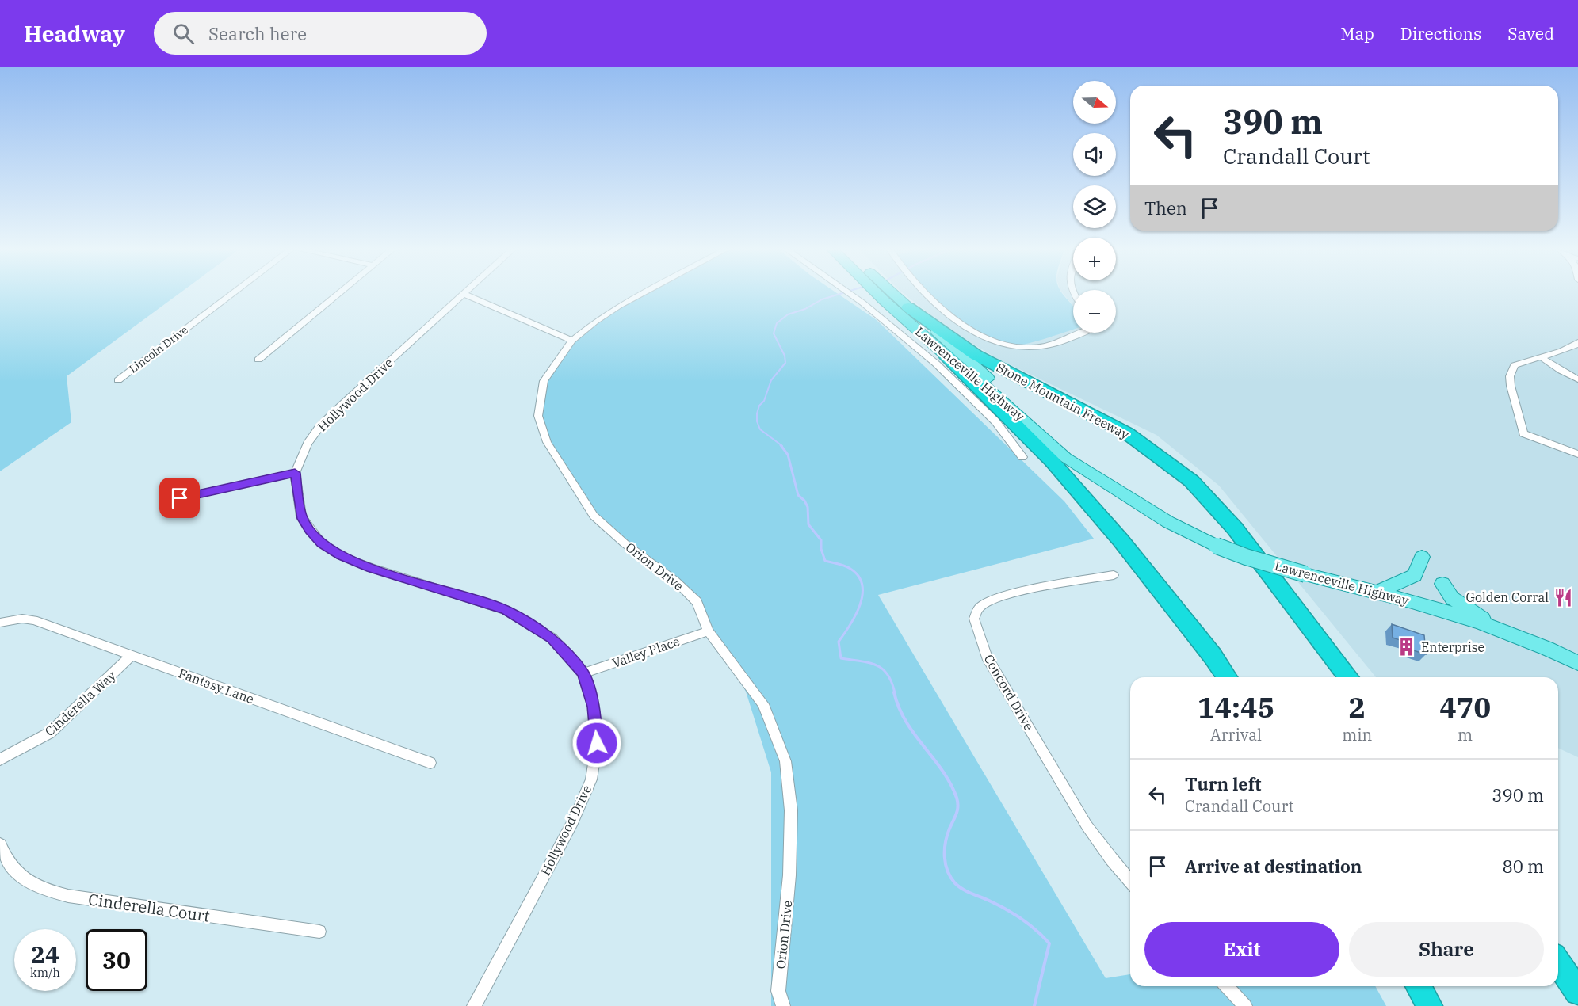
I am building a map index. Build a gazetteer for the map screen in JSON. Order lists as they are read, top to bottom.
{
  "streets": {
    "highway": ["Lawrenceville Highway", "Stone Mountain Freeway"],
    "street": [
      "Lincoln Drive",
      "Hollywood Drive",
      "Orion Drive",
      "Valley Place",
      "Fantasy Lane",
      "Concord Drive",
      "Cinderella Way",
      "Cinderella Court"
    ]
  },
  "crossings": [
    ["Lawrenceville Highway", "Stone Mountain Freeway"],
    ["Hollywood Drive", "Valley Place"],
    ["Orion Drive", "Valley Place"],
    ["Fantasy Lane", "Cinderella Way"]
  ],
  "places": {
    "restaurant": ["Golden Corral"],
    "building": ["Enterprise"]
  },
  "north": "right",
  "page": {
    "header": "Headway",
    "search": "Search here",
    "nav": ["Map", "Directions", "Saved"],
    "map_buttons": ["+", "−"],
    "turn": ["390 m", "Crandall Court"],
    "then": "Then",
    "eta": [
      "14:45",
      "Arrival",
      "2",
      "min",
      "470",
      "m"
    ],
    "list": [
      {
        "name": "Turn left",
        "note": "Crandall Court",
        "value": "390 m"
      },
      {
        "name": "Arrive at destination",
        "value": "80 m"
      }
    ],
    "buttons": ["Exit", "Share"],
    "speed": "24 km/h",
    "limit": "30"
  }
}
